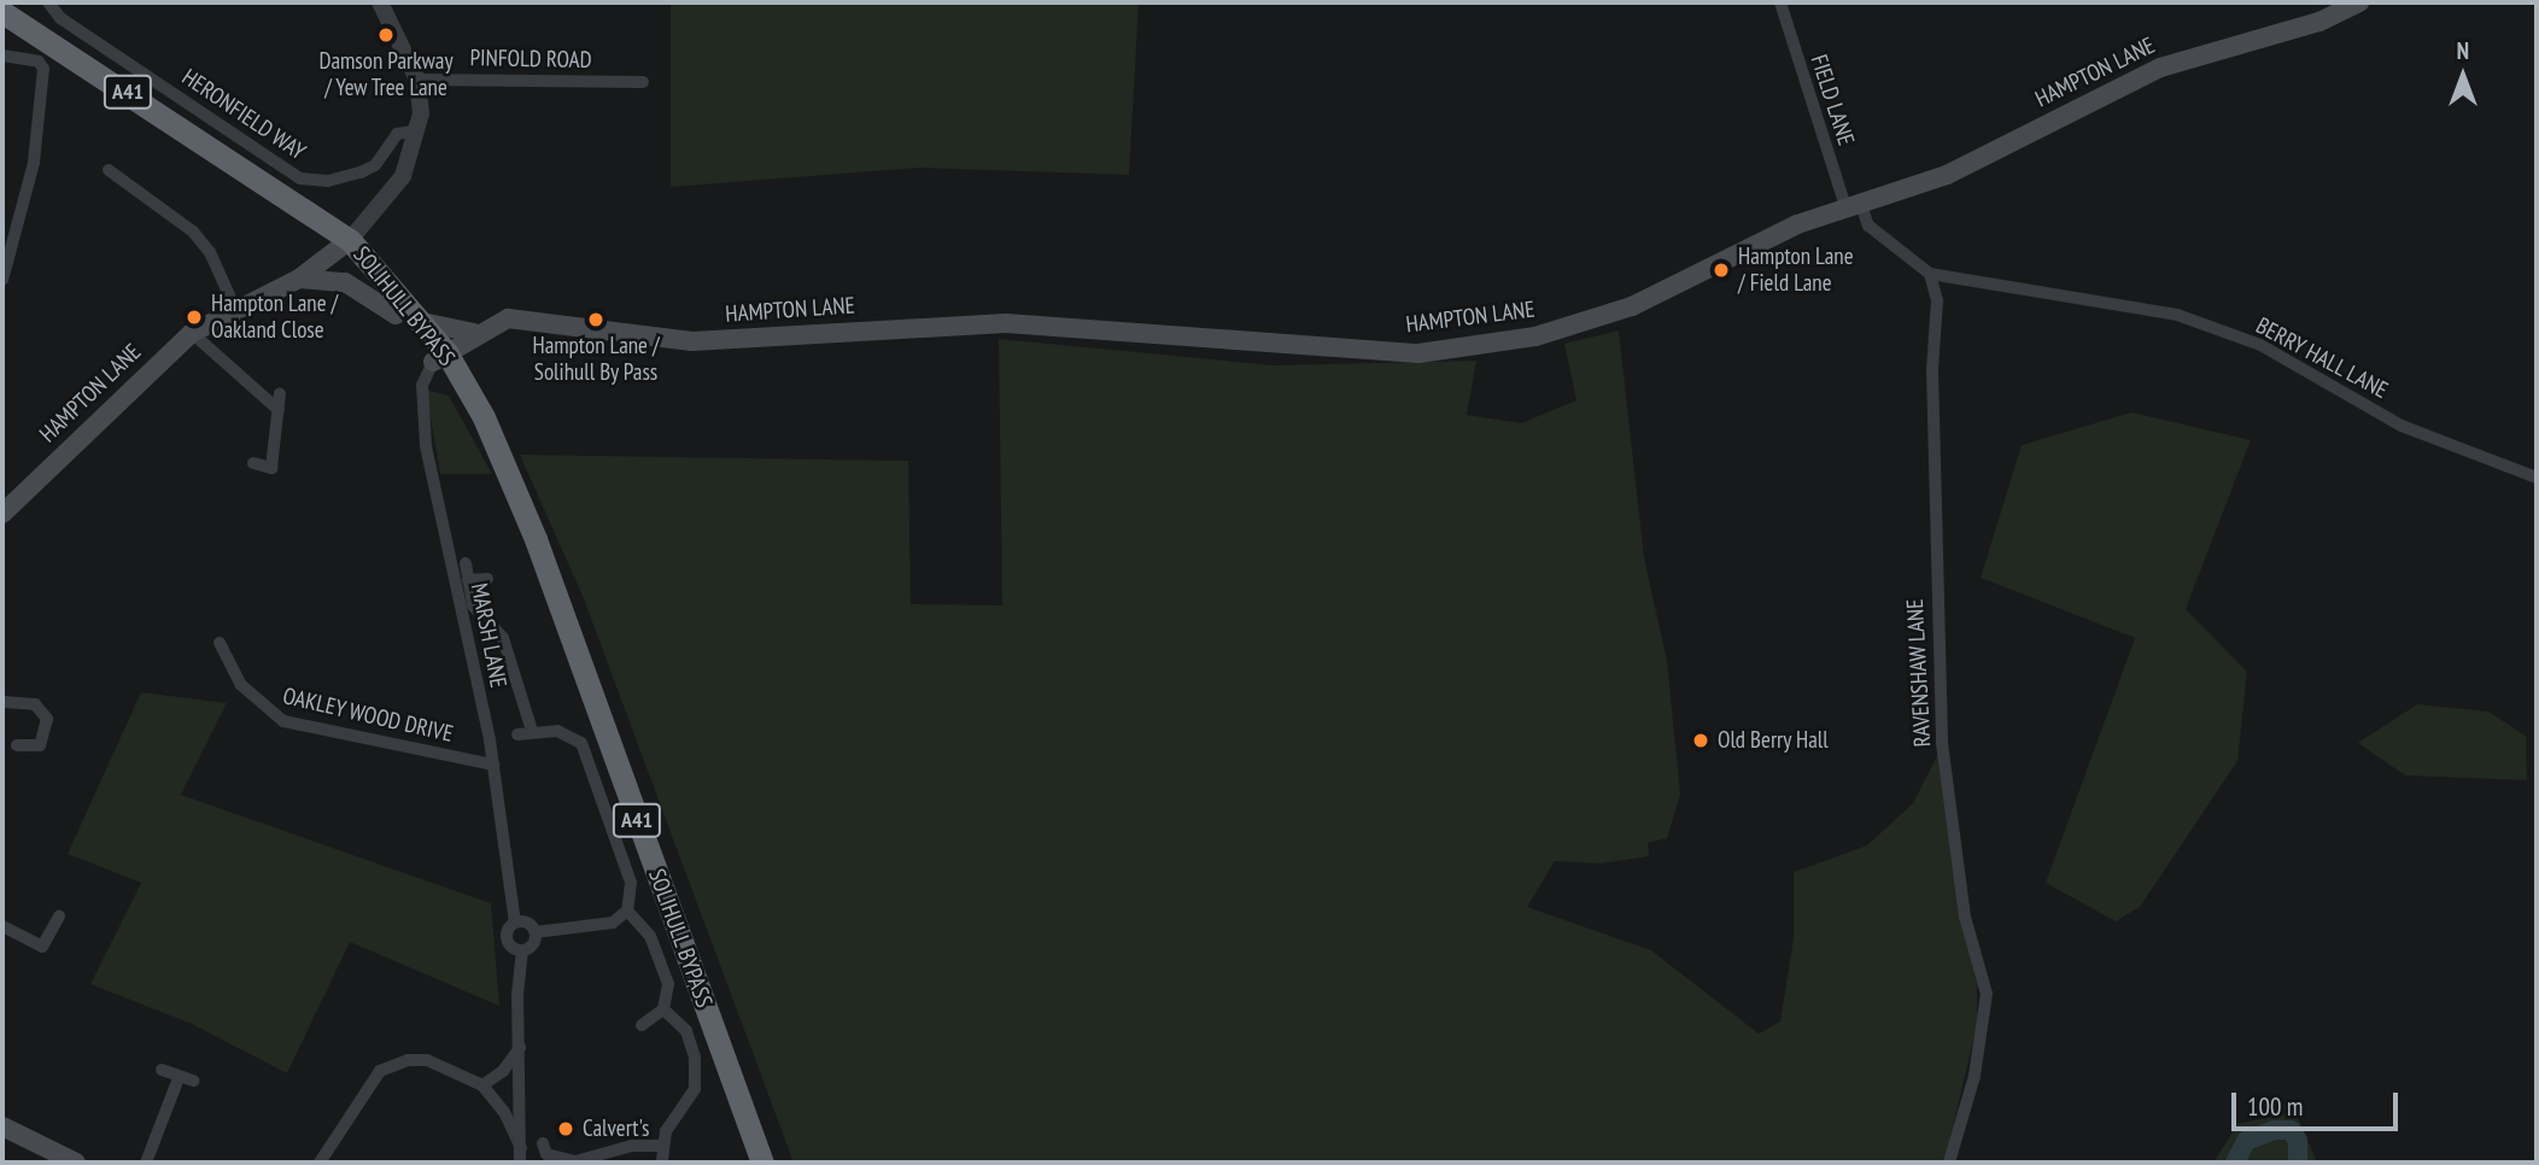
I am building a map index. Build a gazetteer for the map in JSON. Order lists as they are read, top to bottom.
{
  "streets": {
    "highway": ["A41", "SOLIHULL BYPASS"],
    "main road": ["HAMPTON LANE"],
    "street": [
      "PINFOLD ROAD",
      "FIELD LANE",
      "HERONFIELD WAY",
      "BERRY HALL LANE",
      "MARSH LANE",
      "RAVENSHAW LANE",
      "OAKLEY WOOD DRIVE"
    ]
  },
  "crossings": [
    ["HAMPTON LANE", "FIELD LANE"],
    ["HAMPTON LANE", "SOLIHULL BYPASS"],
    ["HAMPTON LANE", "MARSH LANE"],
    ["SOLIHULL BYPASS", "MARSH LANE"],
    ["BERRY HALL LANE", "RAVENSHAW LANE"],
    ["MARSH LANE", "OAKLEY WOOD DRIVE"]
  ],
  "places": [
    "Damson Parkway / Yew Tree Lane",
    "Hampton Lane / Field Lane",
    "Hampton Lane / Oakland Close",
    "Hampton Lane / Solihull By Pass",
    "Old Berry Hall",
    "Calvert's"
  ],
  "scale_bar": "100 m",
  "north": "top"
}
